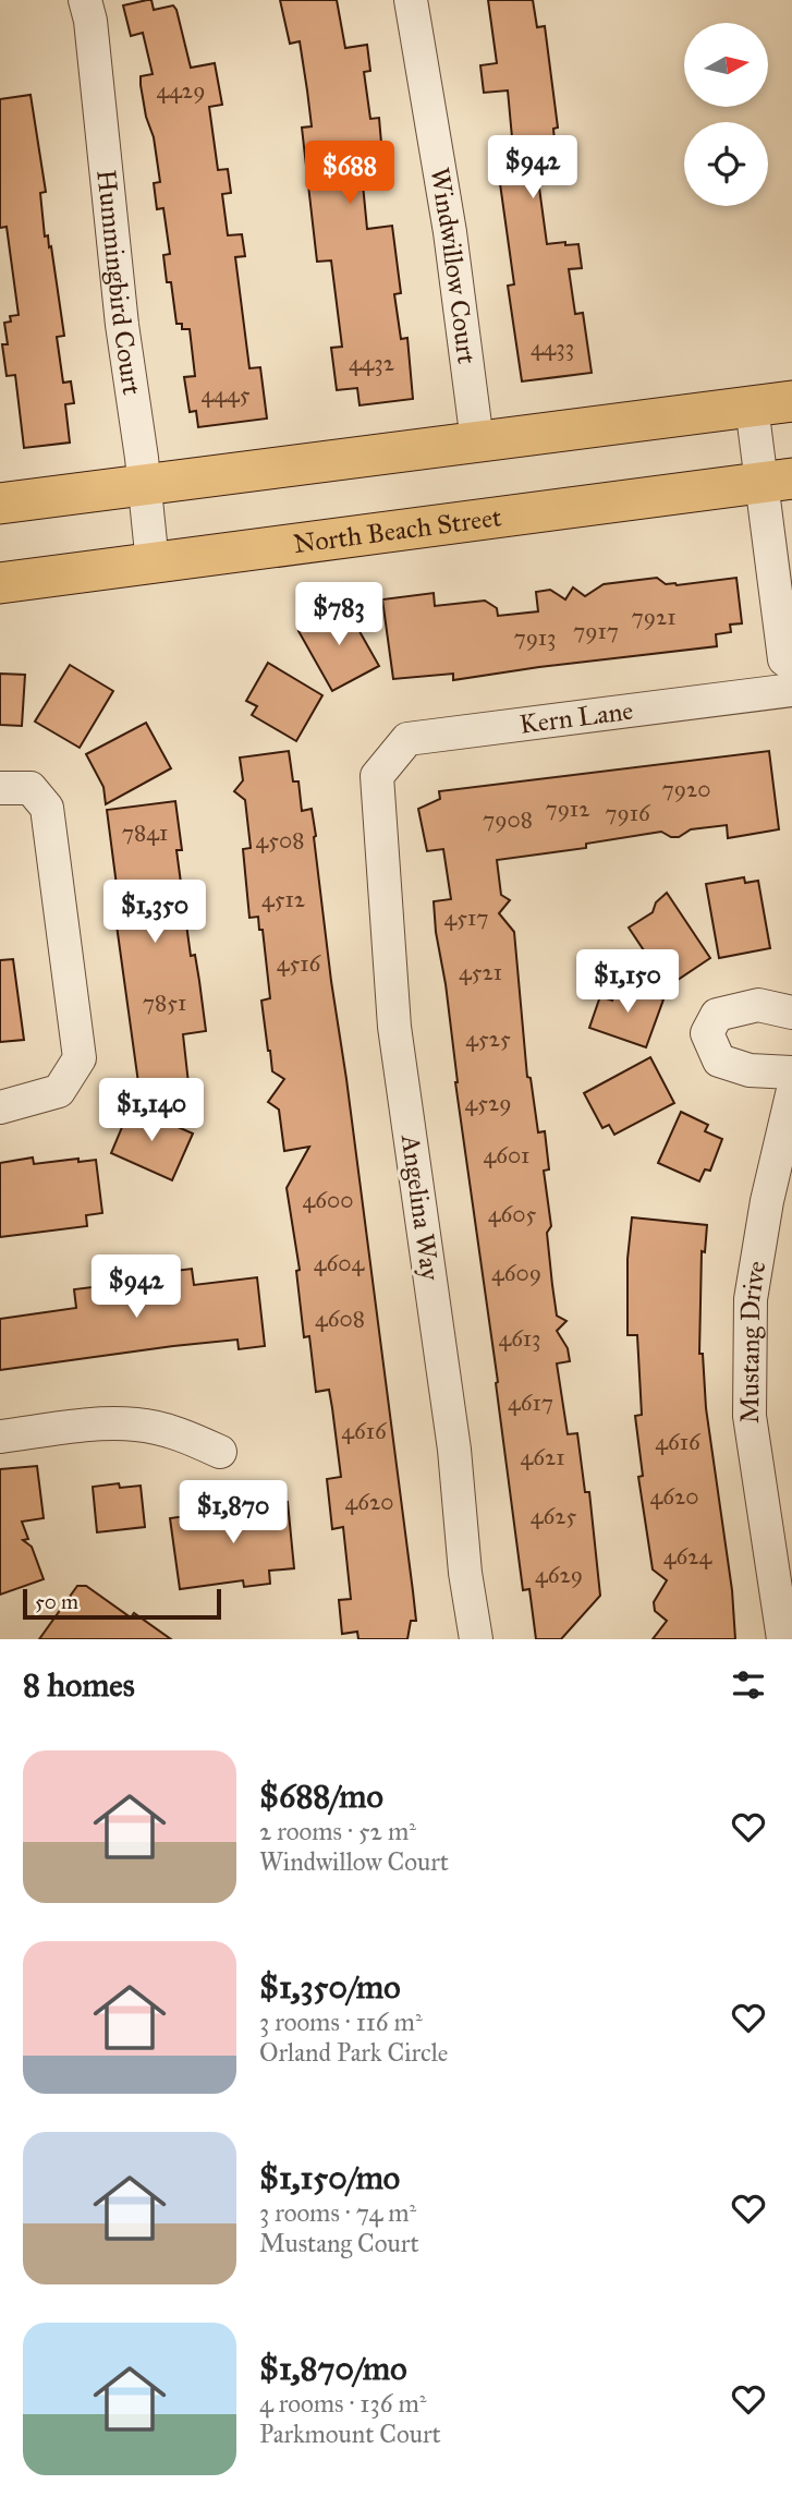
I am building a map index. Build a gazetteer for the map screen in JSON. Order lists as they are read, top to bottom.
{
  "streets": {
    "main road": ["North Beach Street"],
    "street": [
      "Windwillow Court",
      "Hummingbird Court",
      "Kern Lane",
      "Angelina Way",
      "Mustang Drive"
    ]
  },
  "crossings": [
    ["Hummingbird Court", "North Beach Street"],
    ["Kern Lane", "Angelina Way"]
  ],
  "house_numbers": [
    "4429",
    "4433",
    "4432",
    "4445",
    "7921",
    "7917",
    "7913",
    "7920",
    "7912",
    "7916",
    "7908",
    "7841",
    "4508",
    "4512",
    "4517",
    "4516",
    "4521",
    "7851",
    "4525",
    "4529",
    "4601",
    "4600",
    "4605",
    "4604",
    "4609",
    "4608",
    "4613",
    "4617",
    "4616",
    "4616",
    "4621",
    "4620",
    "4620",
    "4625",
    "4624",
    "4629"
  ],
  "scale_bar": "50 m",
  "north": "right",
  "page": {
    "price": [
      "$942",
      "$688",
      "$783",
      "$1,350",
      "$1,150",
      "$1,140",
      "$942",
      "$1,870"
    ],
    "scale": "50 m",
    "heading": "8 homes",
    "list": [
      {
        "name": "$688/mo",
        "note": "2 rooms · 52 m² · Windwillow Court"
      },
      {
        "name": "$1,350/mo",
        "note": "3 rooms · 116 m² · Orland Park Circle"
      },
      {
        "name": "$1,150/mo",
        "note": "3 rooms · 74 m² · Mustang Court"
      },
      {
        "name": "$1,870/mo",
        "note": "4 rooms · 136 m² · Parkmount Court"
      }
    ]
  }
}
